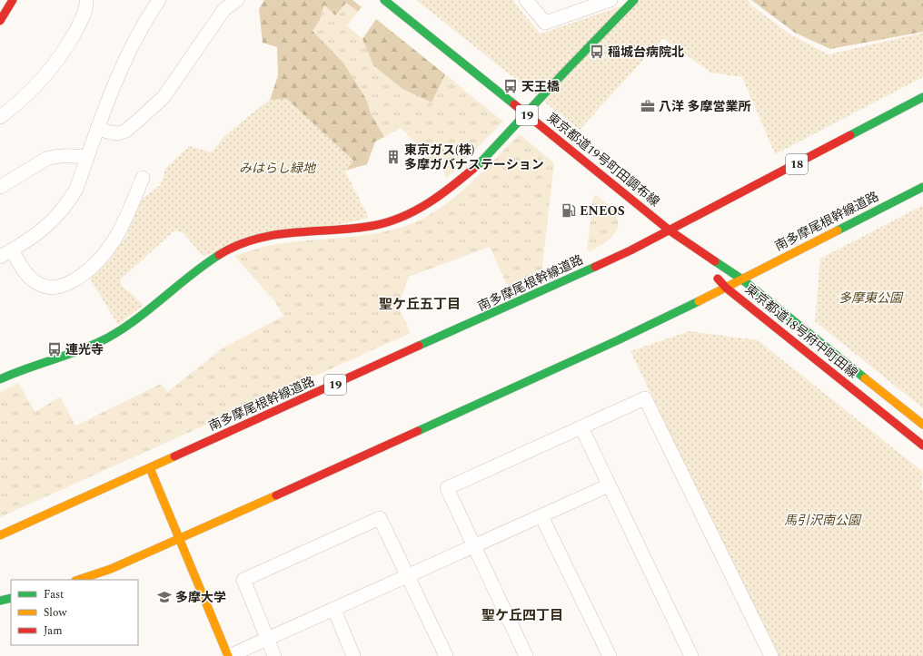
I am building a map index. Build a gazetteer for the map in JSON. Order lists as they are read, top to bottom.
{
  "streets": {
    "main road": [
      "19",
      "東京都道19号町田調布線",
      "18",
      "南多摩尾根幹線道路",
      "東京都道18号府中町田線"
    ]
  },
  "crossings": [
    ["東京都道19号町田調布線", "南多摩尾根幹線道路"],
    ["東京都道19号町田調布線", "東京都道18号府中町田線"],
    ["南多摩尾根幹線道路", "東京都道18号府中町田線"]
  ],
  "districts": ["聖ケ丘五丁目", "聖ケ丘四丁目"],
  "parks": ["みはらし緑地", "多摩東公園", "馬引沢南公園"],
  "places": {
    "bus stop": ["稲城台病院北", "天王橋", "連光寺"],
    "office": ["八洋 多摩営業所"],
    "building": ["東京ガス(株) 多摩ガバナステーション"],
    "fuel station": ["ENEOS"],
    "school or university": ["多摩大学"]
  },
  "legend": ["Fast", "Slow", "Jam"]
}
